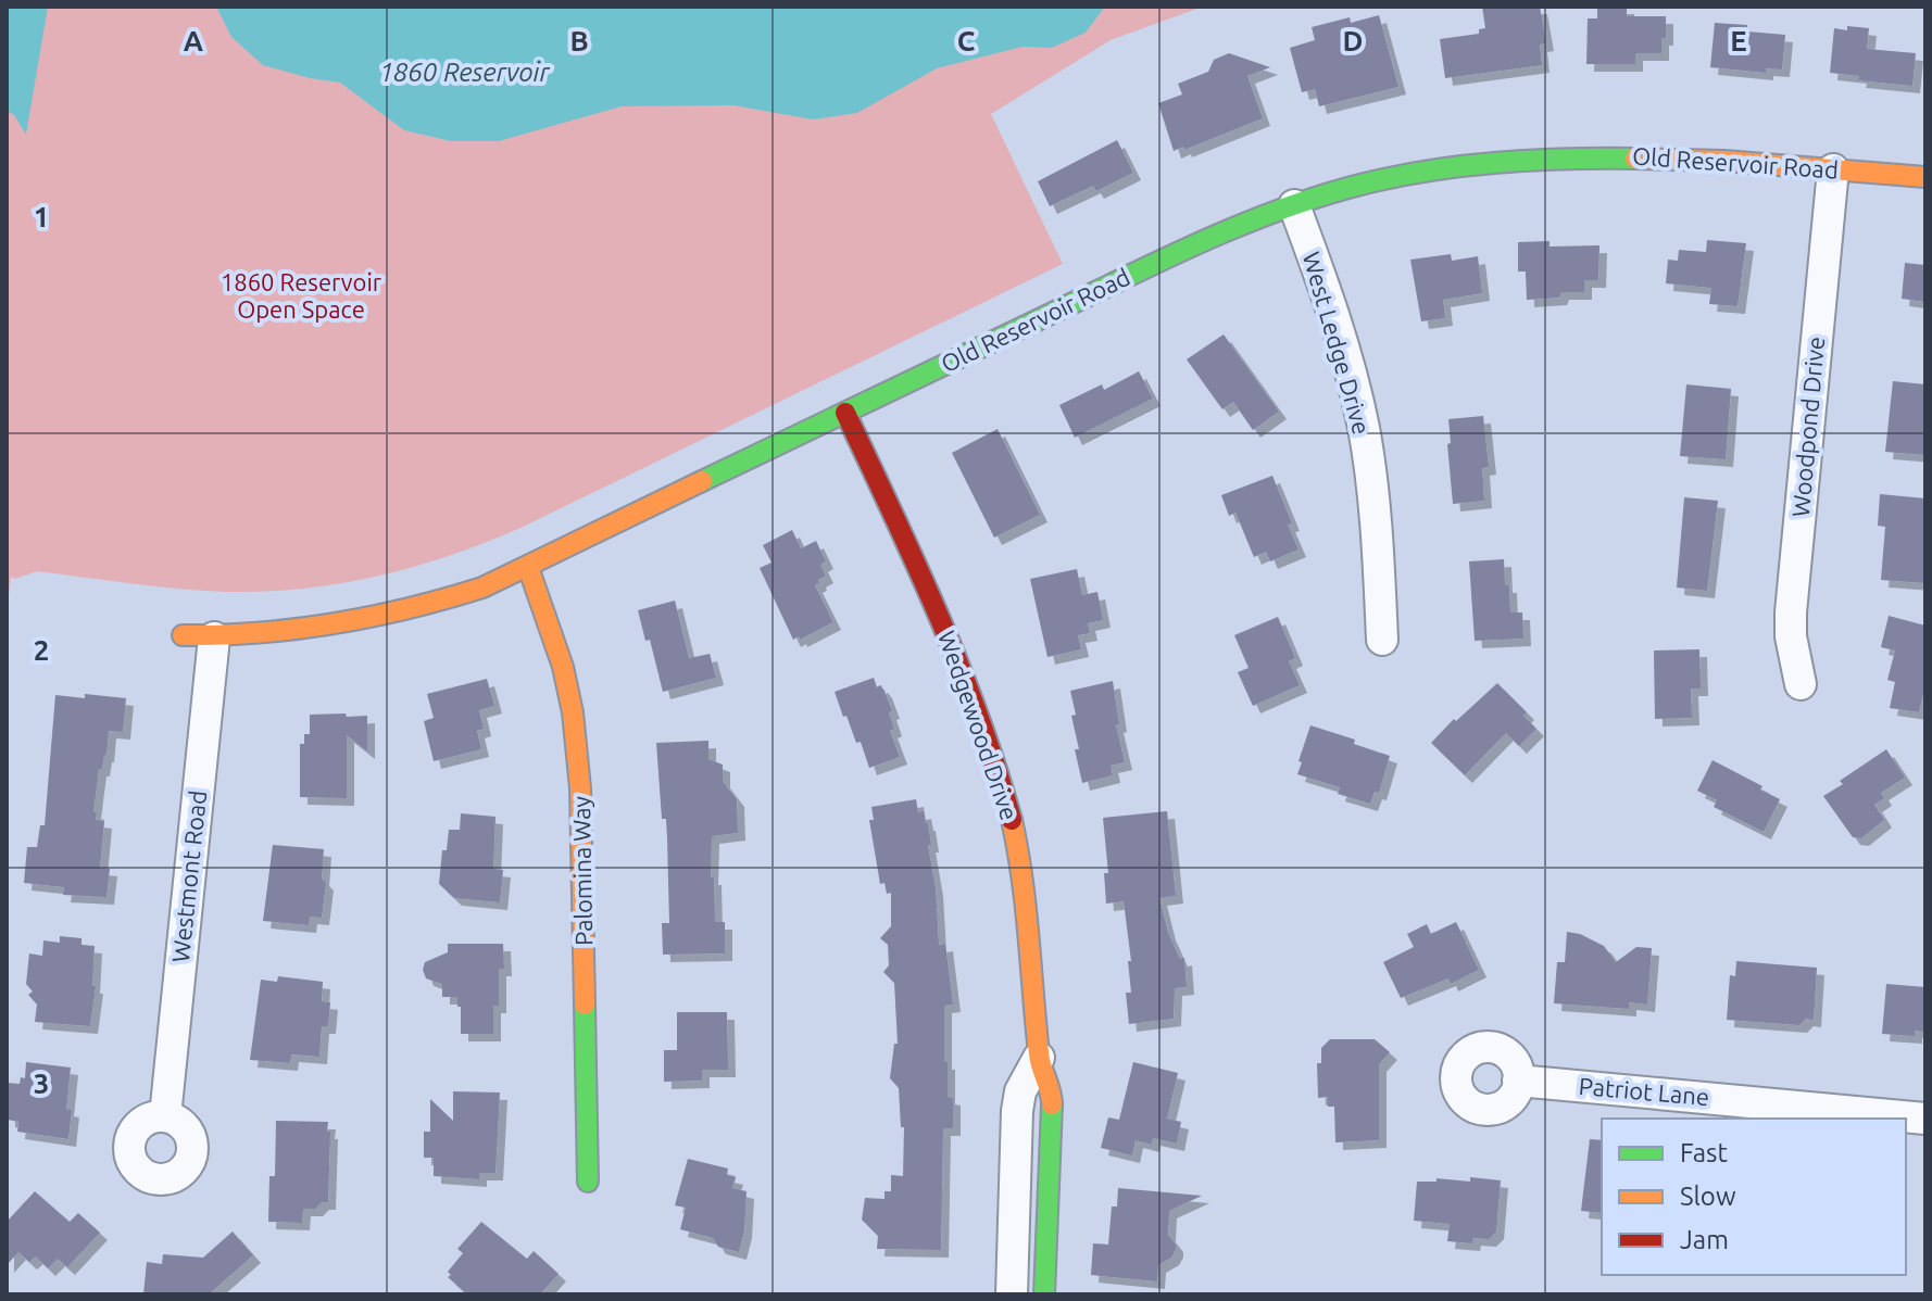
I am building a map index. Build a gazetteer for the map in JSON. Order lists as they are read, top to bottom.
{
  "streets": {
    "street": [
      "Old Reservoir Road",
      "West Ledge Drive",
      "Woodpond Drive",
      "Wedgewood Drive",
      "Palomina Way",
      "Westmont Road",
      "Patriot Lane"
    ]
  },
  "crossings": [
    ["Old Reservoir Road", "West Ledge Drive"],
    ["Old Reservoir Road", "Woodpond Drive"],
    ["Old Reservoir Road", "Wedgewood Drive"],
    ["Old Reservoir Road", "Palomina Way"],
    ["Old Reservoir Road", "Westmont Road"]
  ],
  "water": ["1860 Reservoir"],
  "parks": ["1860 Reservoir Open Space"],
  "legend": ["Fast", "Slow", "Jam"],
  "grid": {
    "columns": [
      "A",
      "B",
      "C",
      "D",
      "E"
    ],
    "rows": ["1", "2", "3"]
  }
}
